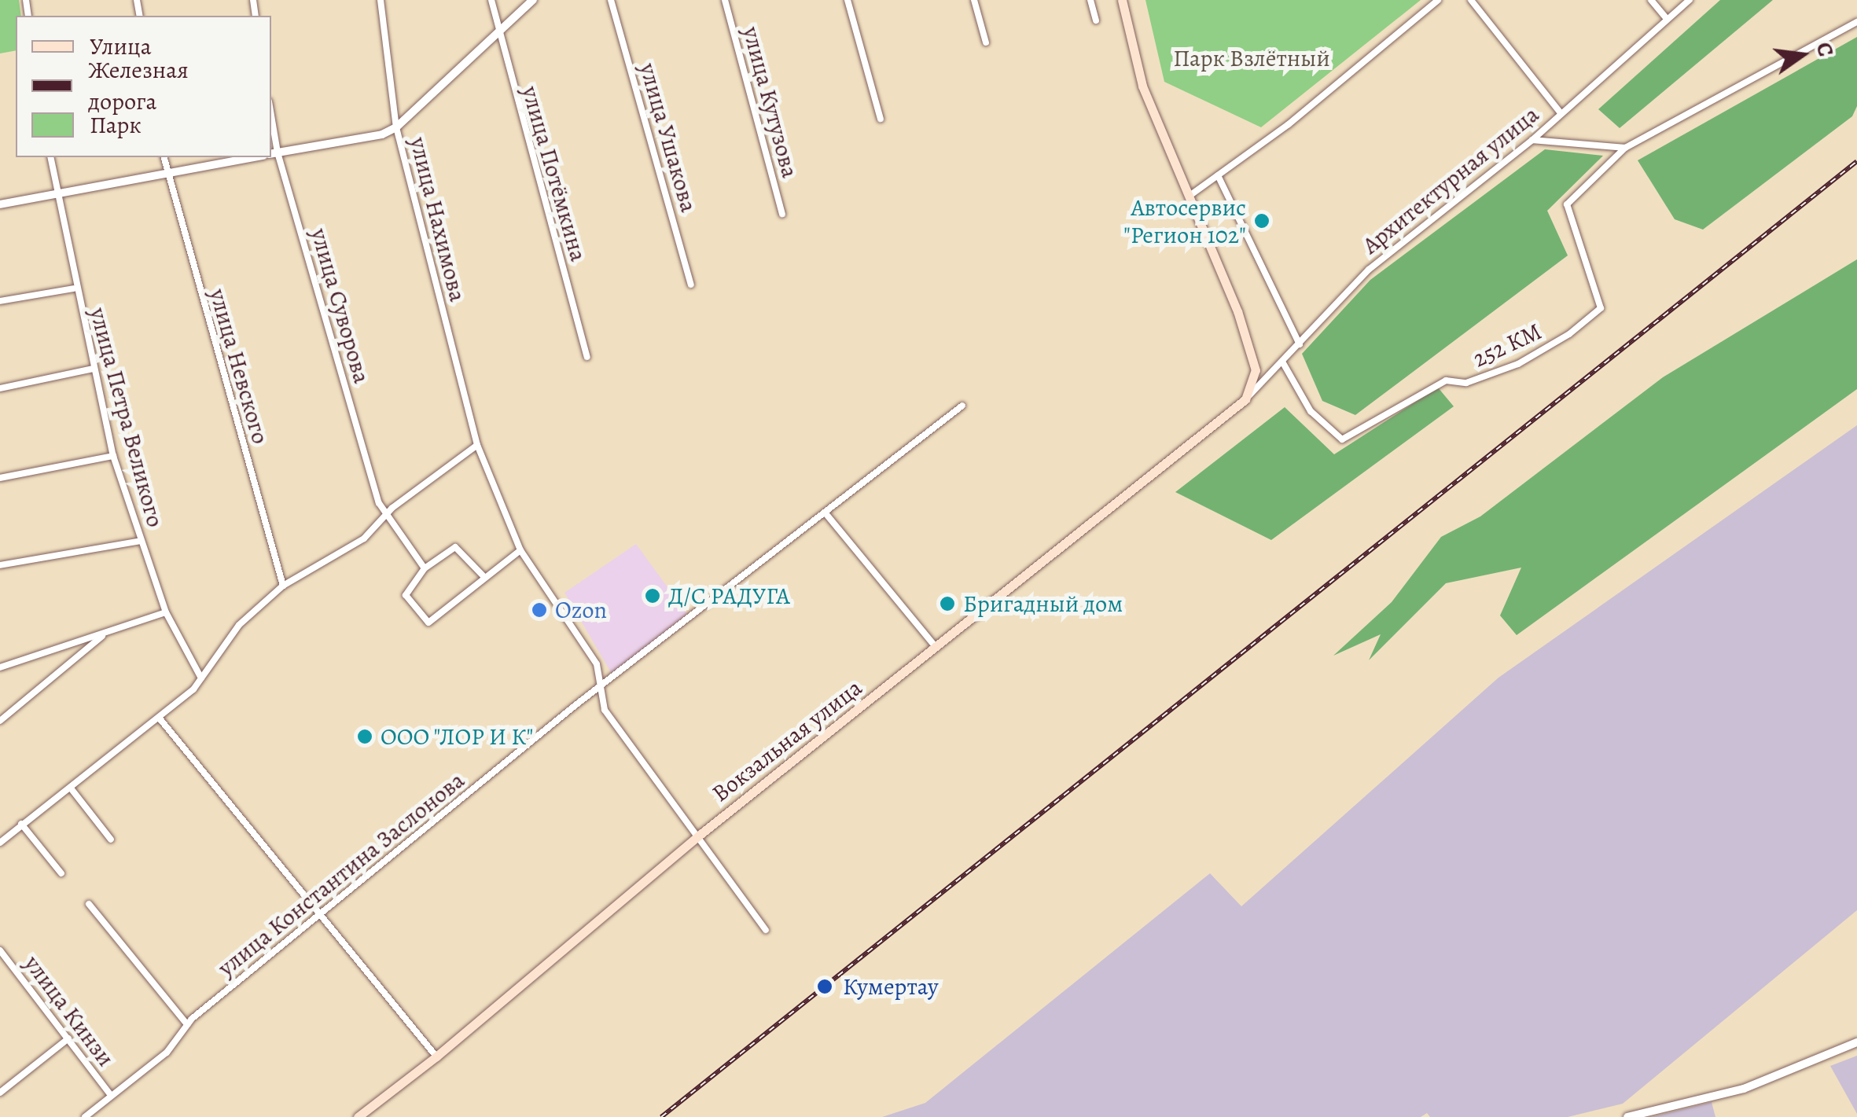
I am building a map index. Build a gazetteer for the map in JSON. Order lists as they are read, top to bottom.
{
  "streets": {
    "main road": ["Вокзальная улица"],
    "street": [
      "улица Кутузова",
      "улица Ушакова",
      "улица Потёмкина",
      "Архитектурная улица",
      "улица Нахимова",
      "улица Суворова",
      "252 КМ",
      "улица Невского",
      "улица Петра Великого",
      "улица Константина Заслонова",
      "улица Кинзи"
    ]
  },
  "crossings": [
    ["Архитектурная улица", "252 КМ"],
    ["Архитектурная улица", "Вокзальная улица"],
    ["улица Нахимова", "Вокзальная улица"],
    ["улица Нахимова", "улица Константина Заслонова"],
    ["улица Константина Заслонова", "улица Кинзи"]
  ],
  "parks": ["Парк Взлётный"],
  "places": [
    "Автосервис \"Регион 102\"",
    "Д/С РАДУГА",
    "Бригадный дом",
    "Ozon",
    "ООО \"ЛОР И К\"",
    "Кумертау"
  ],
  "legend": ["Улица", "Железная дорога", "Парк"],
  "north": "right"
}
